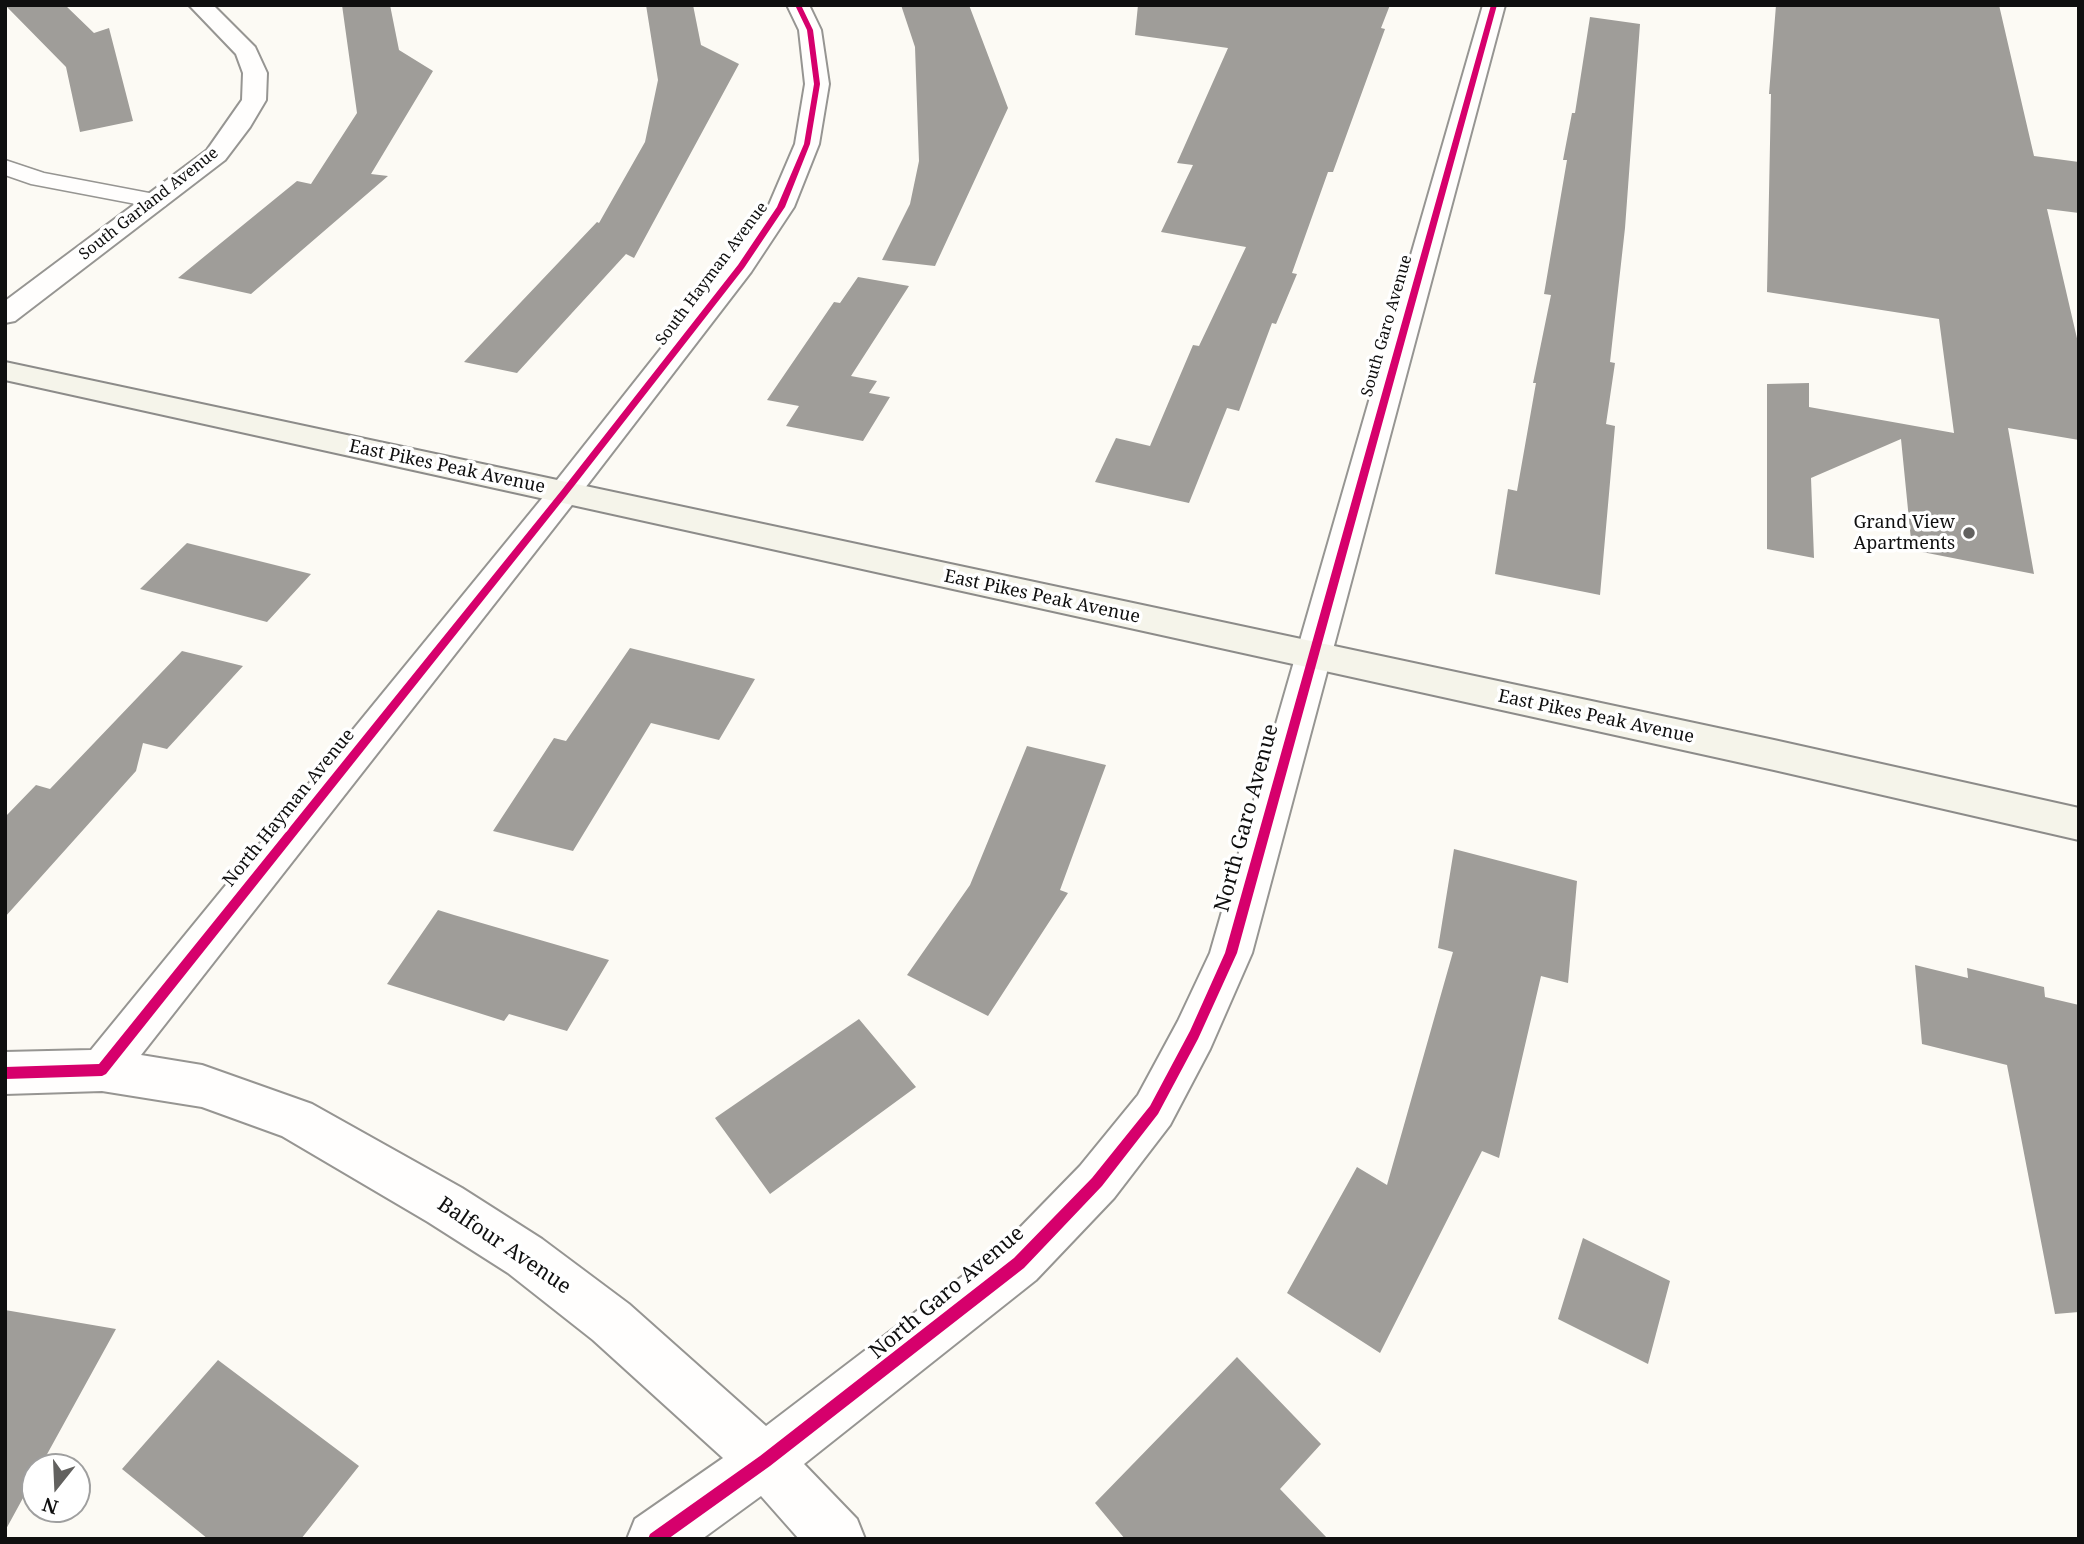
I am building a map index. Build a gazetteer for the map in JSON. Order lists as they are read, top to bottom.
{
  "streets": {
    "main road": ["East Pikes Peak Avenue"],
    "street": [
      "South Garland Avenue",
      "South Hayman Avenue",
      "South Garo Avenue",
      "North Hayman Avenue",
      "North Garo Avenue",
      "Balfour Avenue"
    ]
  },
  "crossings": [
    ["South Hayman Avenue", "East Pikes Peak Avenue"],
    ["South Hayman Avenue", "North Hayman Avenue"],
    ["South Garo Avenue", "East Pikes Peak Avenue"],
    ["South Garo Avenue", "North Garo Avenue"],
    ["East Pikes Peak Avenue", "North Hayman Avenue"],
    ["East Pikes Peak Avenue", "North Garo Avenue"],
    ["North Hayman Avenue", "Balfour Avenue"],
    ["North Garo Avenue", "Balfour Avenue"]
  ],
  "places": ["Grand View Apartments"],
  "north": "bottom"
}
